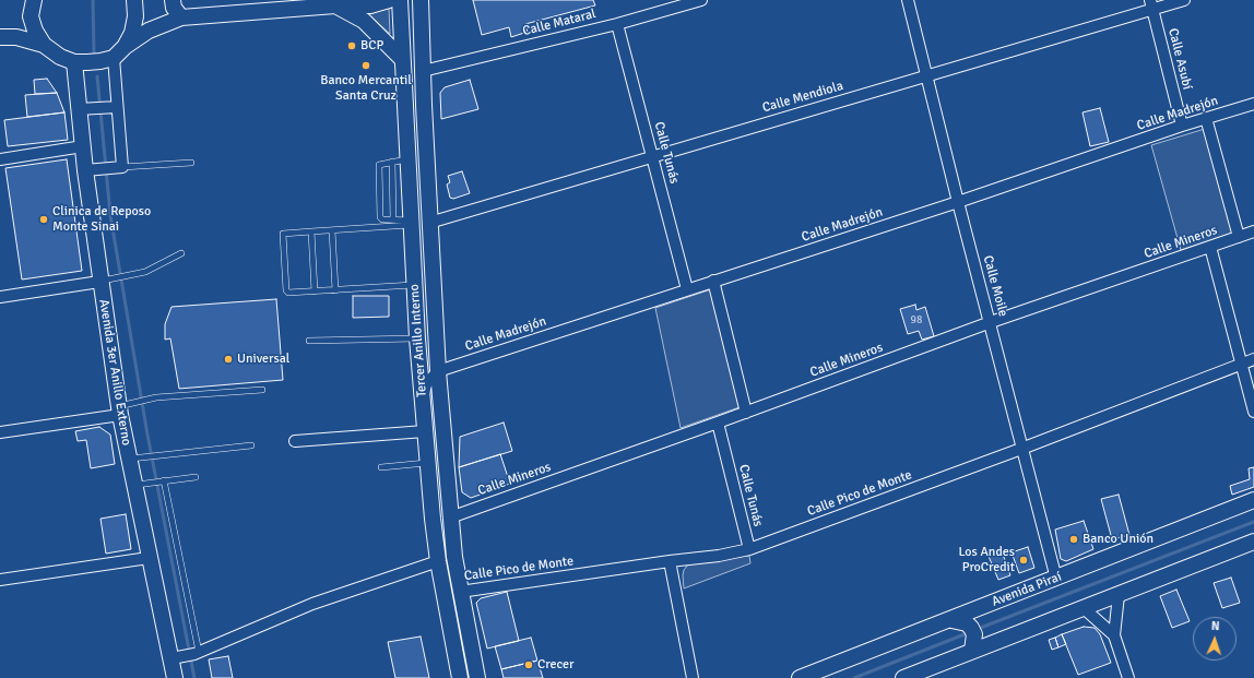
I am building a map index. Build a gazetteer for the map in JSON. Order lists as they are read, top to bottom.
{
  "streets": {
    "main road": ["Tercer Anillo Interno", "Avenida 3er Anillo Externo", "Avenida Piraí"],
    "street": [
      "Calle Mataral",
      "Calle Asubí",
      "Calle Mendiola",
      "Calle Madrejón",
      "Calle Tunás",
      "Calle Mineros",
      "Calle Moile",
      "Calle Pico de Monte"
    ]
  },
  "crossings": [
    ["Calle Mataral", "Calle Tunás"],
    ["Calle Mataral", "Tercer Anillo Interno"],
    ["Calle Asubí", "Calle Mendiola"],
    ["Calle Asubí", "Calle Madrejón"],
    ["Calle Mendiola", "Calle Tunás"],
    ["Calle Mendiola", "Calle Moile"],
    ["Calle Mendiola", "Tercer Anillo Interno"],
    ["Calle Madrejón", "Calle Tunás"],
    ["Calle Madrejón", "Calle Moile"],
    ["Calle Madrejón", "Tercer Anillo Interno"],
    ["Calle Tunás", "Calle Mineros"],
    ["Calle Tunás", "Calle Pico de Monte"],
    ["Calle Mineros", "Calle Moile"],
    ["Calle Mineros", "Tercer Anillo Interno"],
    ["Calle Moile", "Calle Pico de Monte"],
    ["Calle Moile", "Avenida Piraí"],
    ["Tercer Anillo Interno", "Calle Pico de Monte"]
  ],
  "places": [
    "BCP",
    "Banco Mercantil Santa Cruz",
    "Clinica de Reposo Monte Sinai",
    "Universal",
    "Banco Unión",
    "Los Andes ProCredit",
    "Crecer"
  ],
  "house_numbers": ["98"],
  "north": "top"
}
